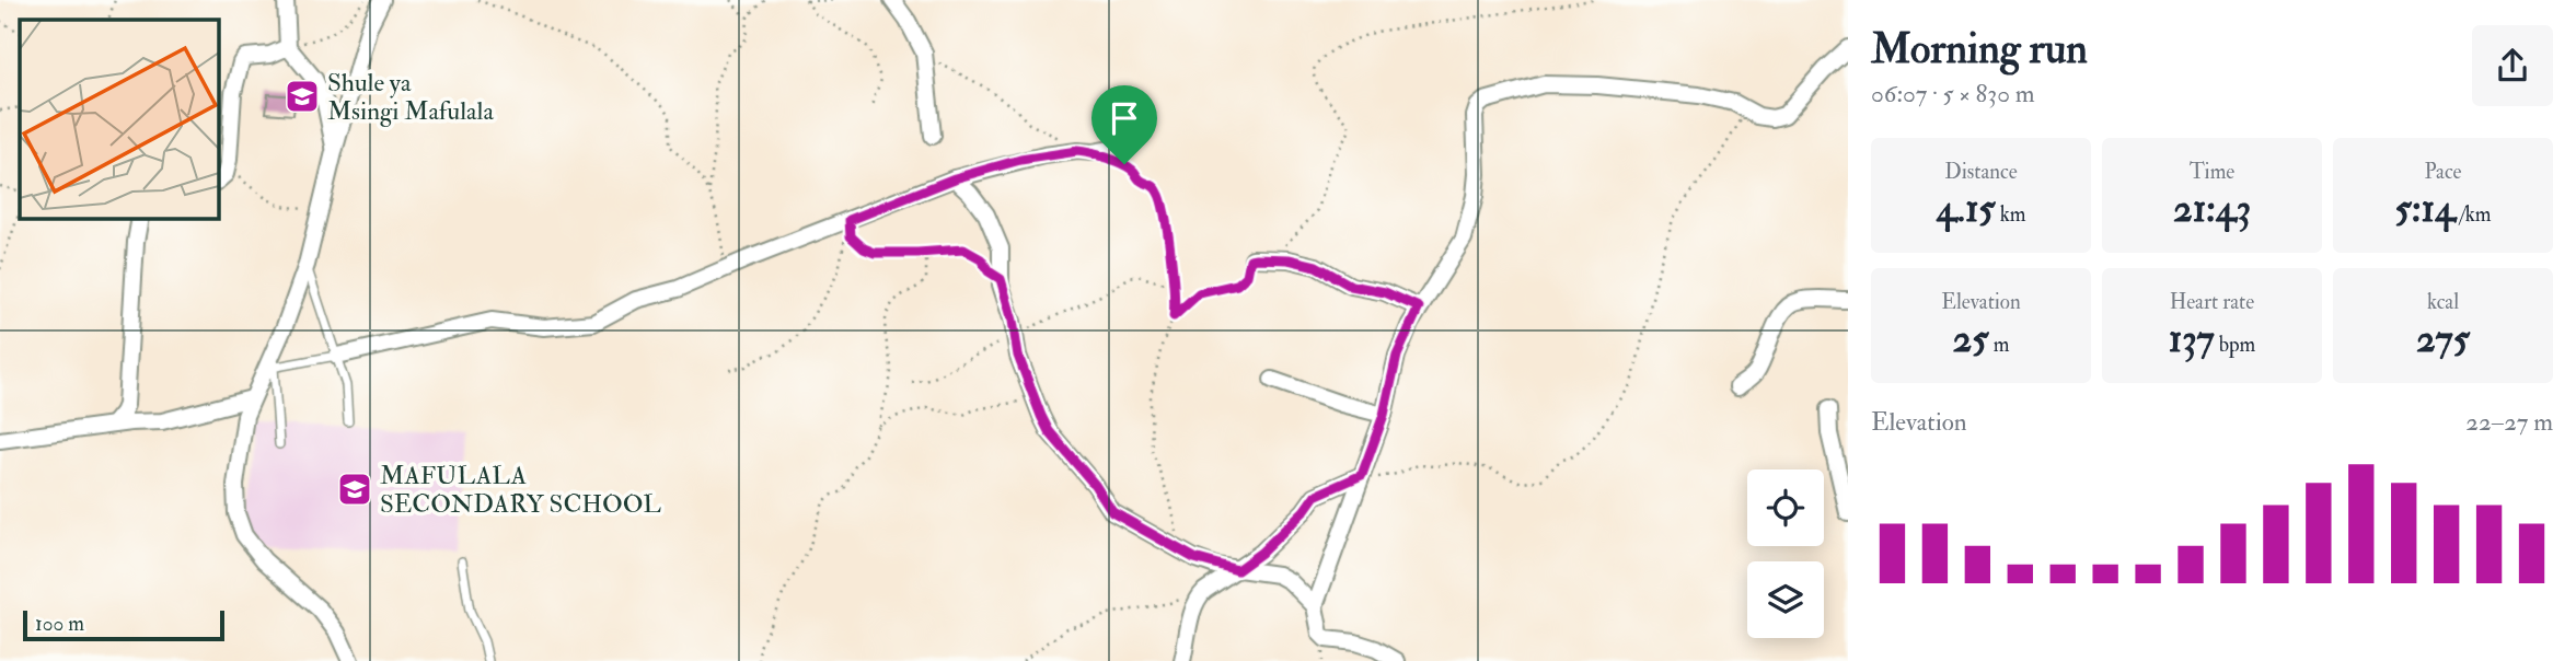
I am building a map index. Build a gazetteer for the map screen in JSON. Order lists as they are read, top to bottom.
{
  "places": {
    "school or university": ["Shule ya Msingi Mafulala", "MAFULALA SECONDARY SCHOOL"]
  },
  "scale_bar": "100 m",
  "page": {
    "heading": ["Morning run", "06:07 · 5 × 830 m"],
    "stats": [
      ["Distance", "4.15 km"],
      ["Time", "21:43"],
      ["Pace", "5:14 /km"],
      ["Elevation", "25 m"],
      ["Heart rate", "137 bpm"],
      ["kcal", "275"]
    ],
    "chart": ["Elevation", "22–27 m"],
    "scale": "100 m"
  }
}
